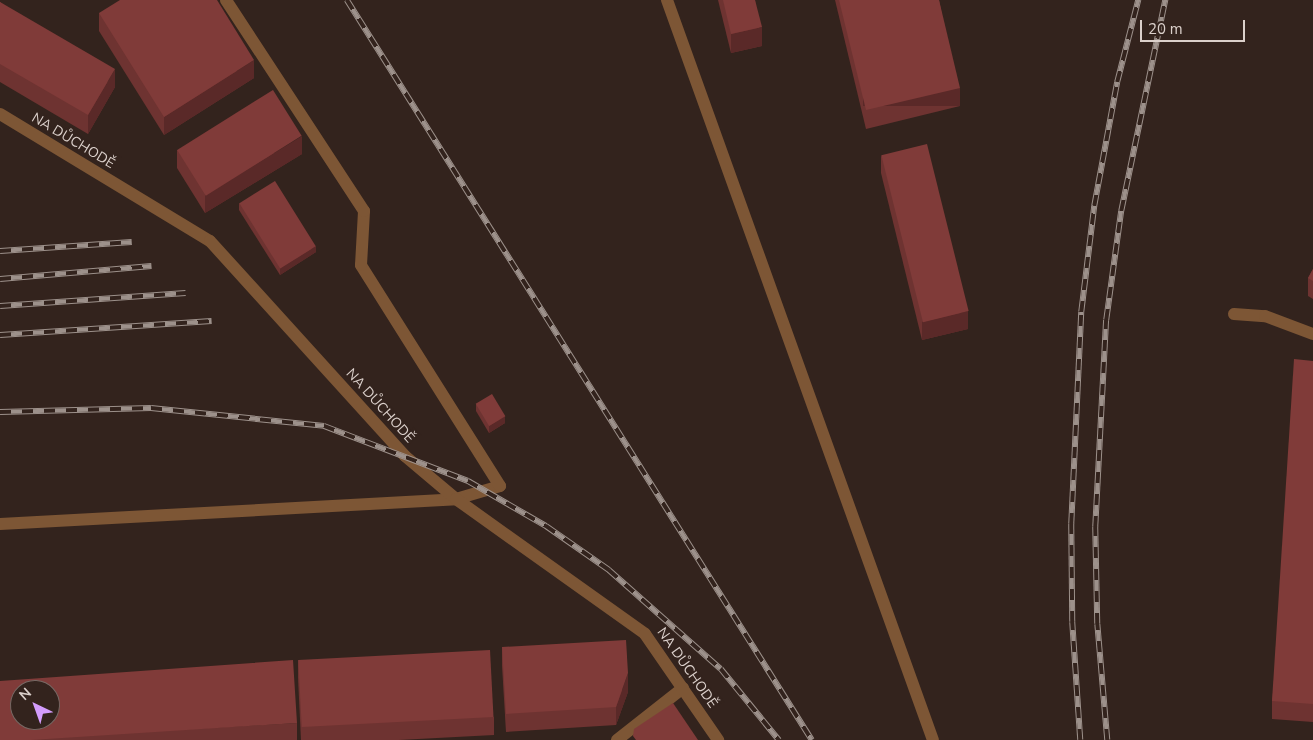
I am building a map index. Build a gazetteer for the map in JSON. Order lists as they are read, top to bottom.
{
  "streets": {
    "street": ["NA DŮCHODĚ"]
  },
  "scale_bar": "20 m",
  "north": "top left"
}
